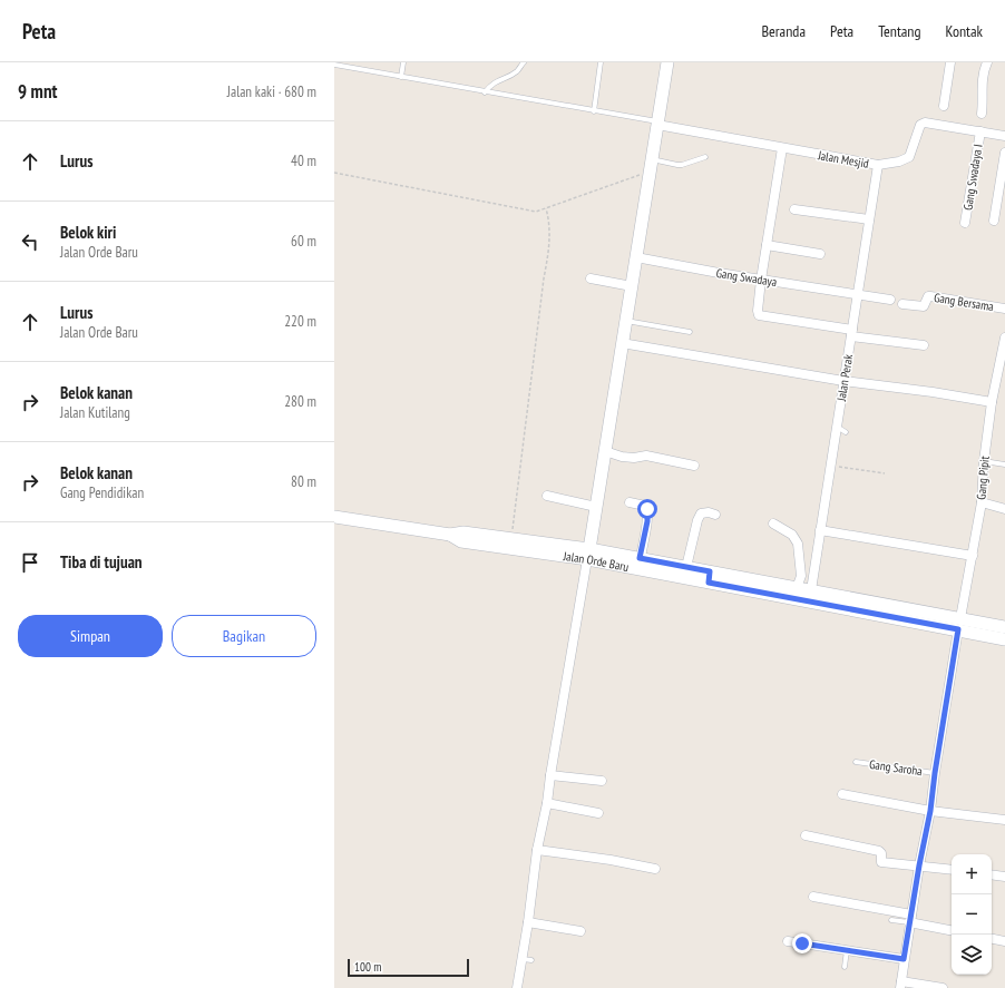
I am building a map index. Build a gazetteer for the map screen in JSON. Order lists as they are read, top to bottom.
{
  "streets": {
    "main road": ["Jalan Orde Baru"],
    "street": [
      "Jalan Mesjid",
      "Gang Swadaya I",
      "Gang Swadaya",
      "Gang Bersama",
      "Jalan Perak",
      "Gang Pipit"
    ],
    "lane": ["Gang Saroha"]
  },
  "crossings": [
    ["Jalan Mesjid", "Gang Swadaya I"],
    ["Jalan Mesjid", "Jalan Perak"],
    ["Gang Swadaya", "Jalan Perak"],
    ["Jalan Perak", "Jalan Orde Baru"],
    ["Gang Pipit", "Jalan Orde Baru"],
    ["Gang Pipit", "Gang Saroha"]
  ],
  "scale_bar": "100 m",
  "page": {
    "header": "Peta",
    "nav": [
      "Beranda",
      "Peta",
      "Tentang",
      "Kontak"
    ],
    "heading": ["9 mnt", "Jalan kaki · 680 m"],
    "list": [
      ["Lurus", "40 m"],
      ["Belok kiri", "Jalan Orde Baru", "60 m"],
      ["Lurus", "Jalan Orde Baru", "220 m"],
      ["Belok kanan", "Jalan Kutilang", "280 m"],
      ["Belok kanan", "Gang Pendidikan", "80 m"],
      "Tiba di tujuan"
    ],
    "buttons": ["Simpan", "Bagikan"],
    "map_buttons": ["+", "−"],
    "scale": "100 m"
  }
}
